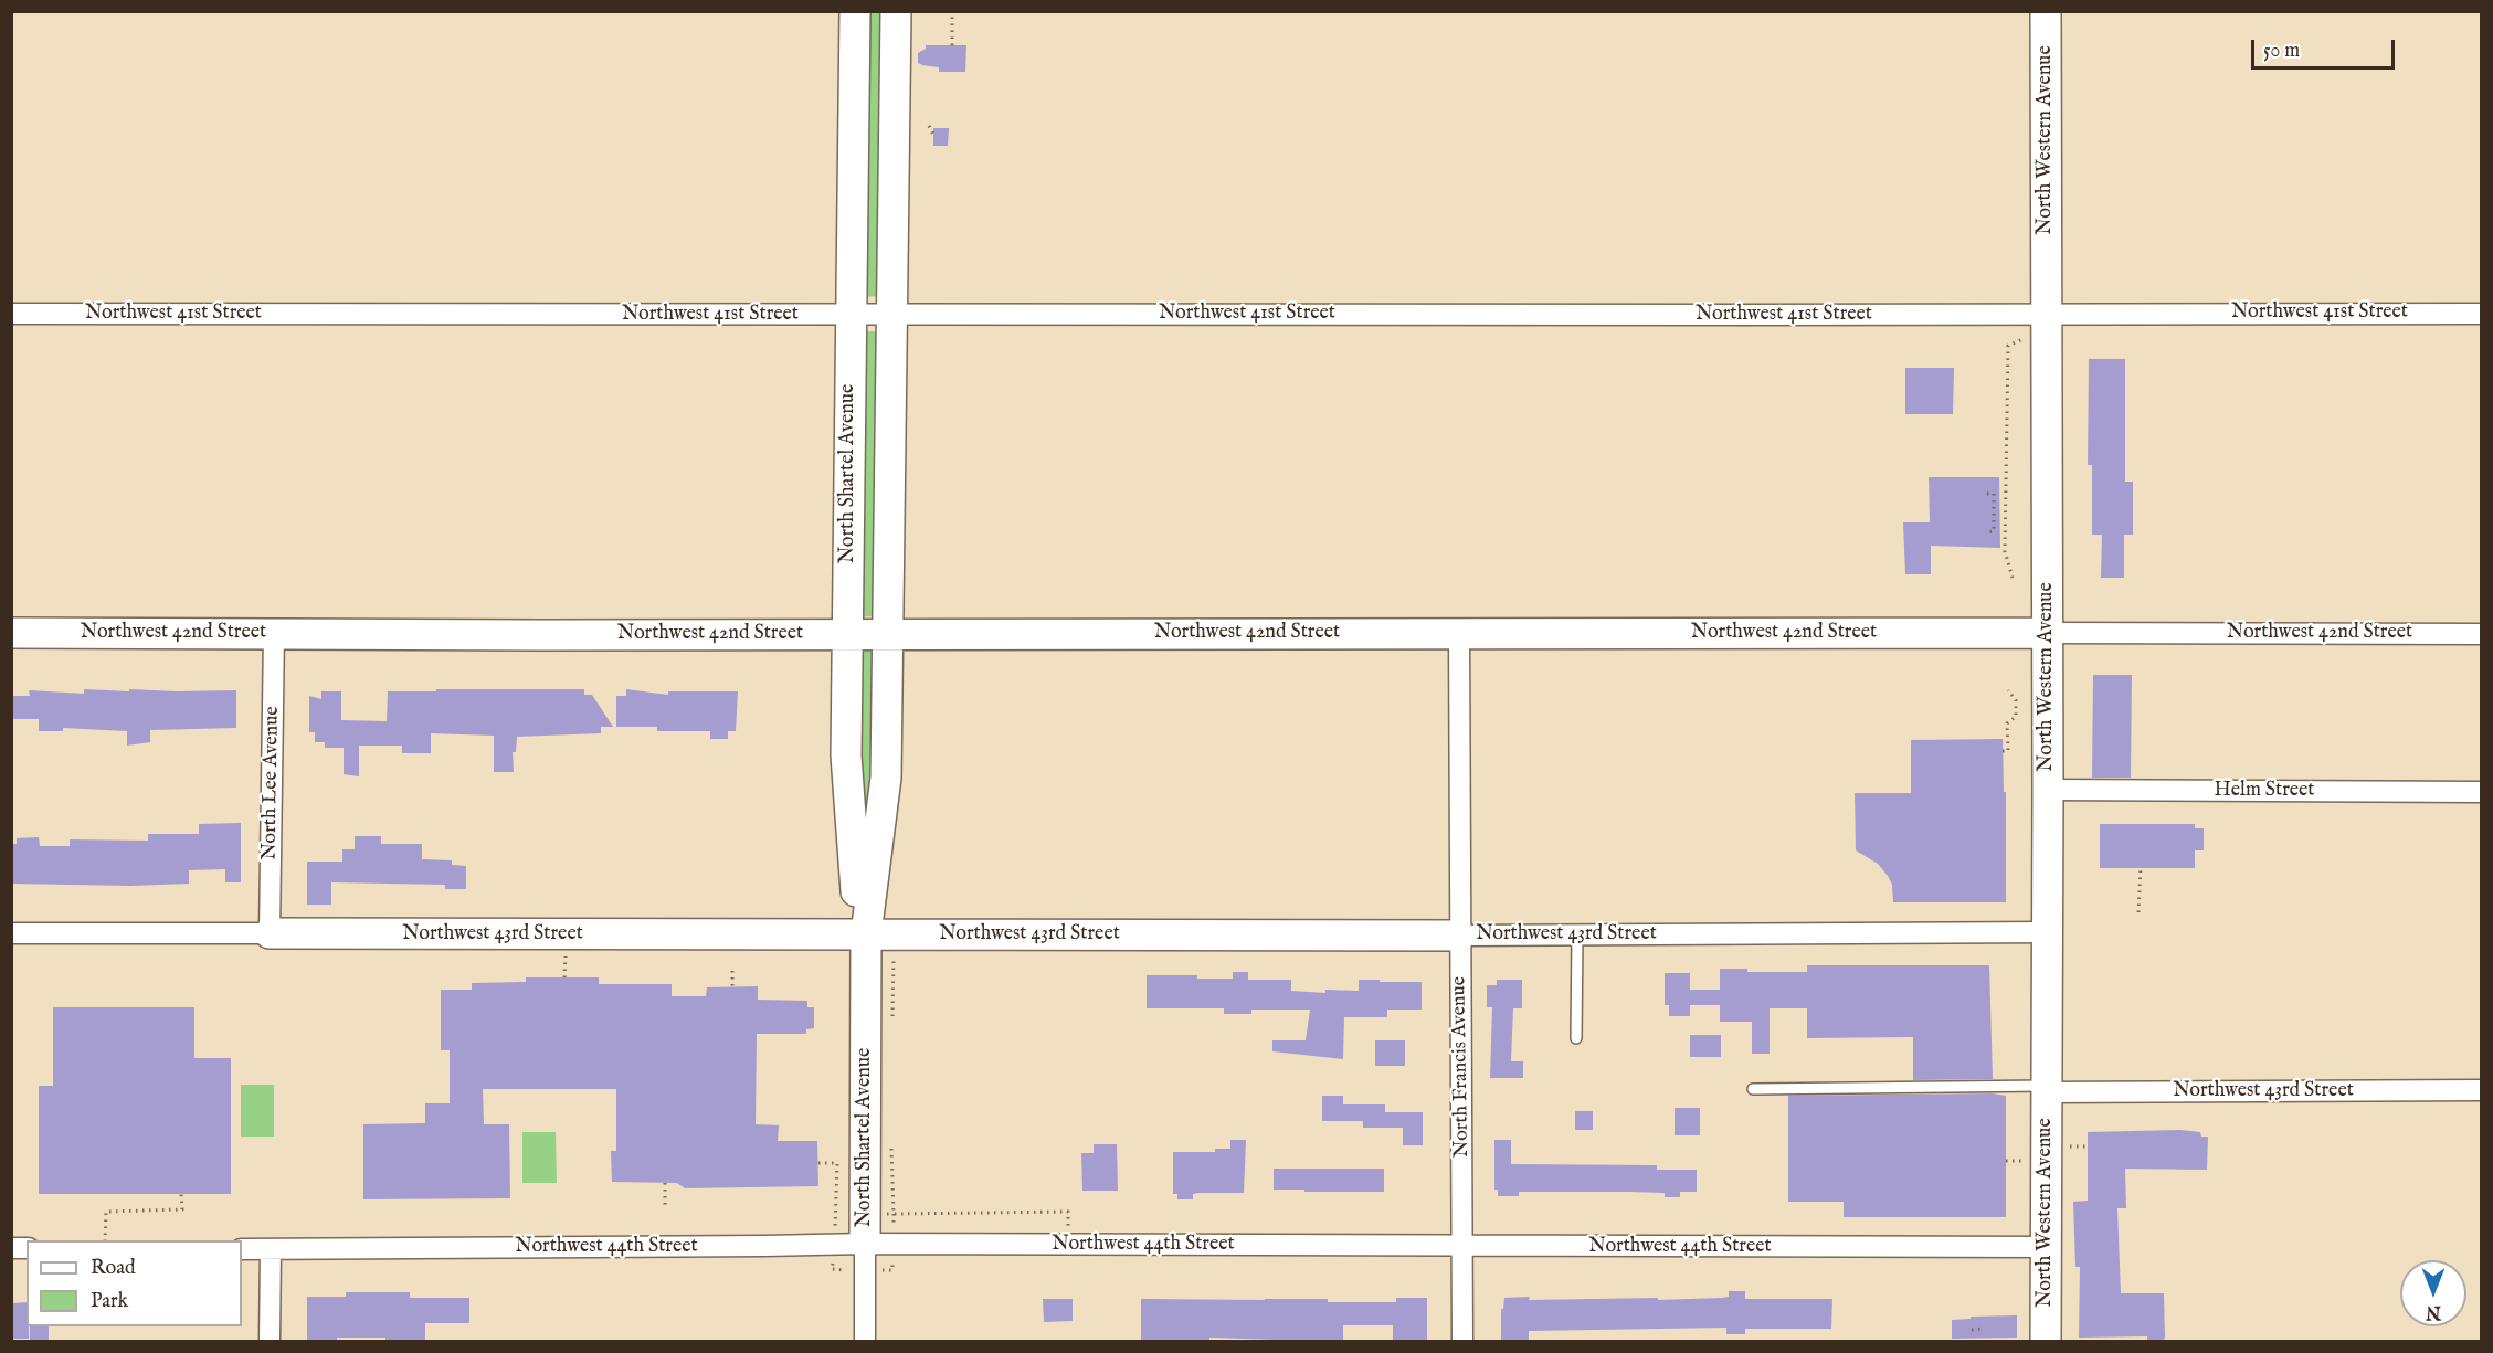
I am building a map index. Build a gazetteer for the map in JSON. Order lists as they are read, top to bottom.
{
  "streets": {
    "street": [
      "North Western Avenue",
      "Northwest 41st Street",
      "North Shartel Avenue",
      "Northwest 42nd Street",
      "North Lee Avenue",
      "Helm Street",
      "Northwest 43rd Street",
      "North Francis Avenue",
      "Northwest 44th Street"
    ]
  },
  "crossings": [
    ["North Western Avenue", "Northwest 41st Street"],
    ["North Western Avenue", "Northwest 42nd Street"],
    ["North Western Avenue", "Helm Street"],
    ["North Western Avenue", "Northwest 43rd Street"],
    ["North Western Avenue", "Northwest 44th Street"],
    ["Northwest 41st Street", "North Shartel Avenue"],
    ["North Shartel Avenue", "Northwest 42nd Street"],
    ["North Shartel Avenue", "Northwest 43rd Street"],
    ["North Shartel Avenue", "Northwest 44th Street"],
    ["Northwest 42nd Street", "North Lee Avenue"],
    ["Northwest 42nd Street", "North Francis Avenue"],
    ["North Lee Avenue", "Northwest 43rd Street"],
    ["Northwest 43rd Street", "North Francis Avenue"],
    ["North Francis Avenue", "Northwest 44th Street"]
  ],
  "legend": ["Road", "Park"],
  "scale_bar": "50 m",
  "north": "bottom"
}
